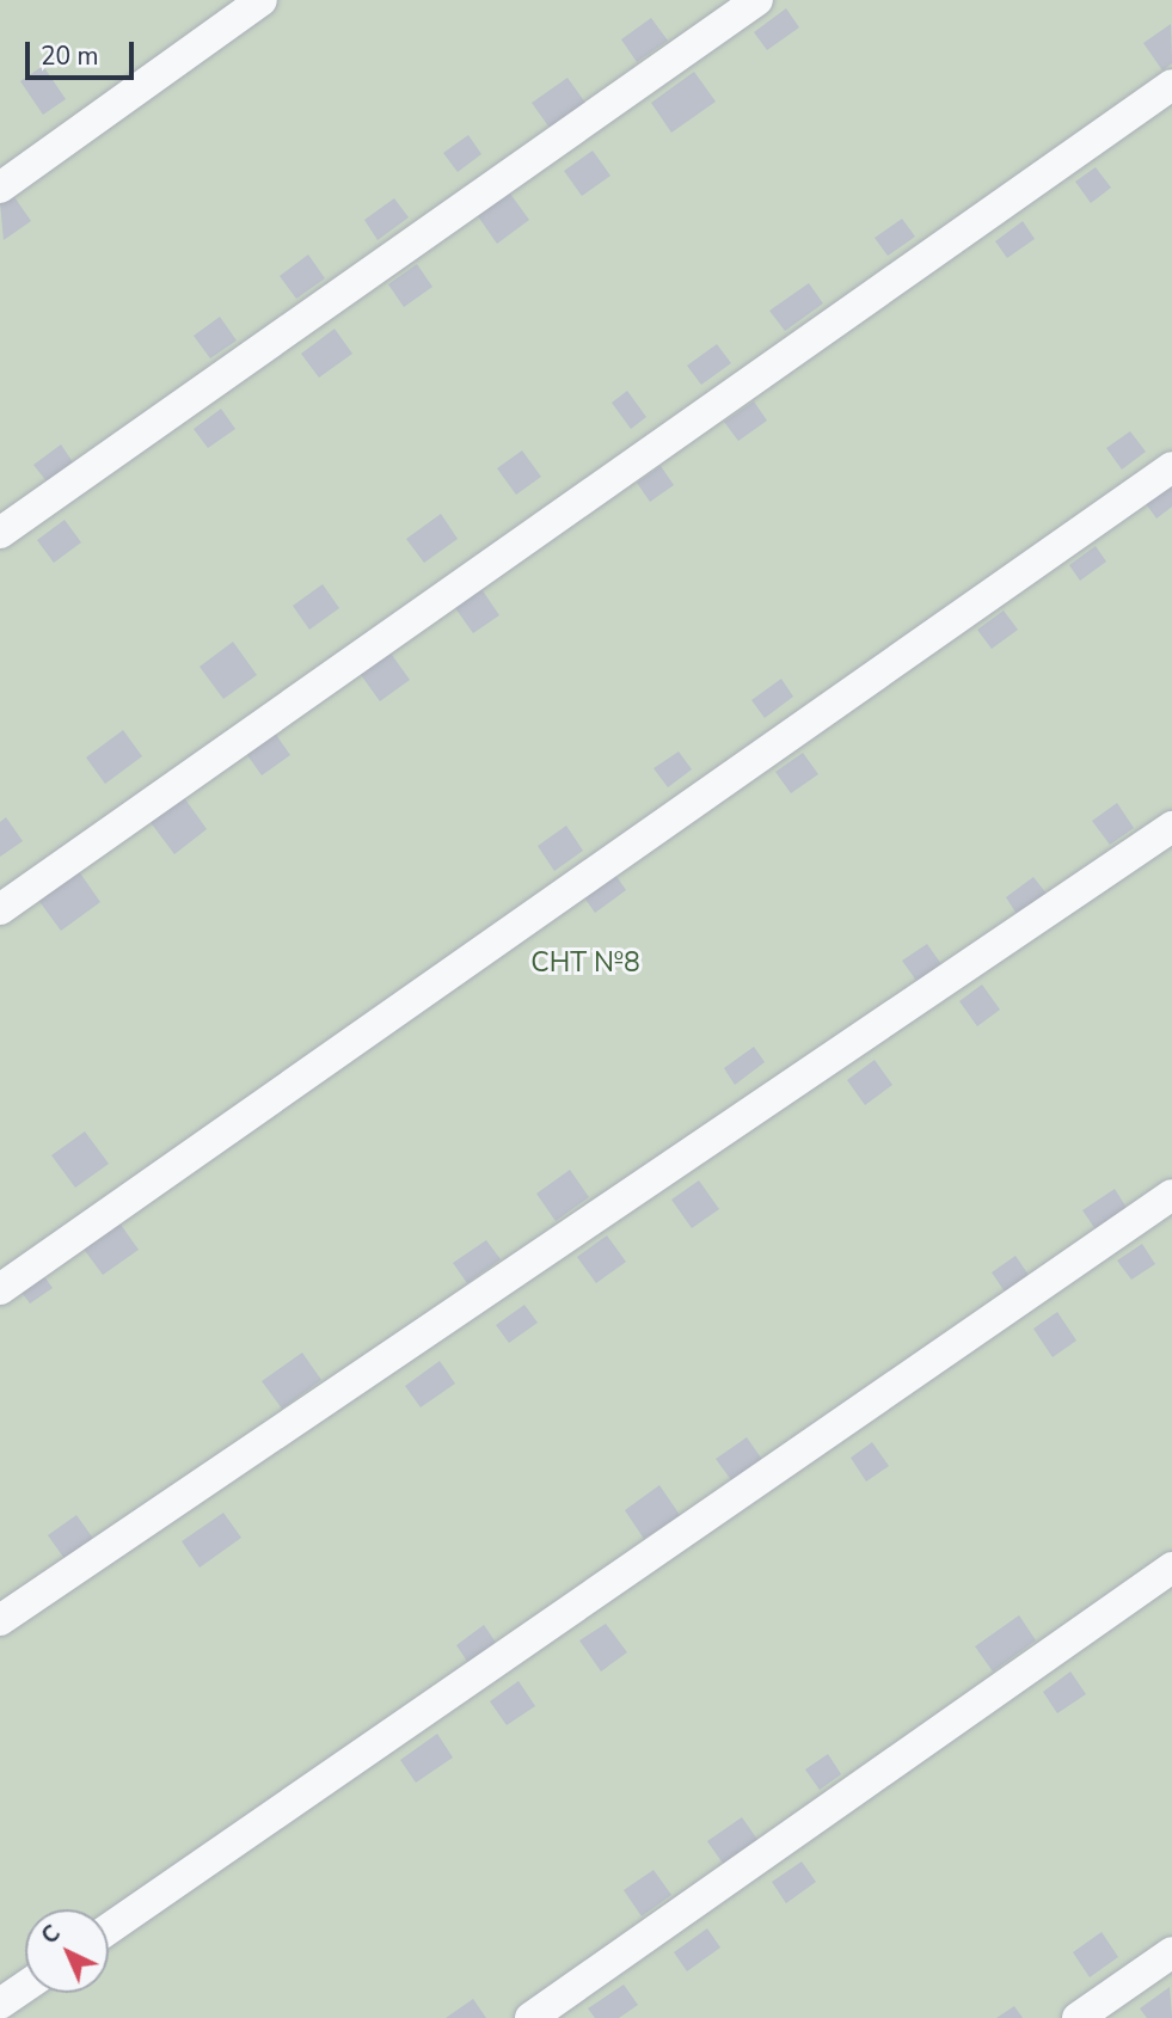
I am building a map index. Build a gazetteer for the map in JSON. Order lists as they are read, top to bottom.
{
  "parks": ["СНТ №8"],
  "scale_bar": "20 m",
  "north": "top left"
}
